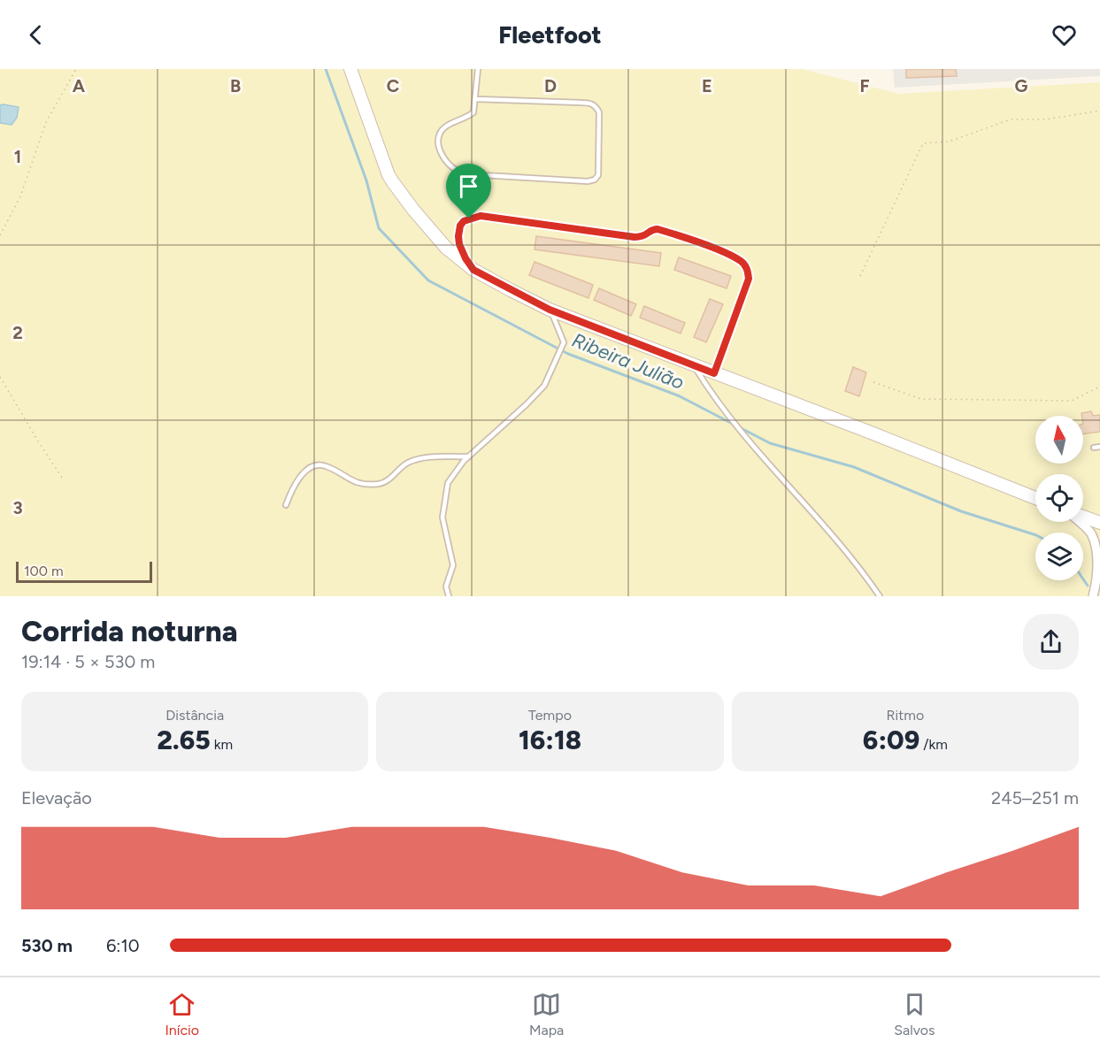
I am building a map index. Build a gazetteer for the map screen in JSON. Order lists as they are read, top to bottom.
{
  "water": ["Ribeira Julião"],
  "scale_bar": "100 m",
  "north": "top",
  "page": {
    "header": "Fleetfoot",
    "scale": "100 m",
    "heading": ["Corrida noturna", "19:14 · 5 × 530 m"],
    "stats": [
      ["Distância", "2.65 km"],
      ["Tempo", "16:18"],
      ["Ritmo", "6:09 /km"]
    ],
    "chart": ["Elevação", "245–251 m"],
    "list": [
      {
        "name": "530 m",
        "note": "6:10"
      }
    ],
    "tabs": ["Início", "Mapa", "Salvos"]
  },
  "grid": {
    "columns": [
      "A",
      "B",
      "C",
      "D",
      "E",
      "F",
      "G"
    ],
    "rows": ["1", "2", "3"]
  }
}
